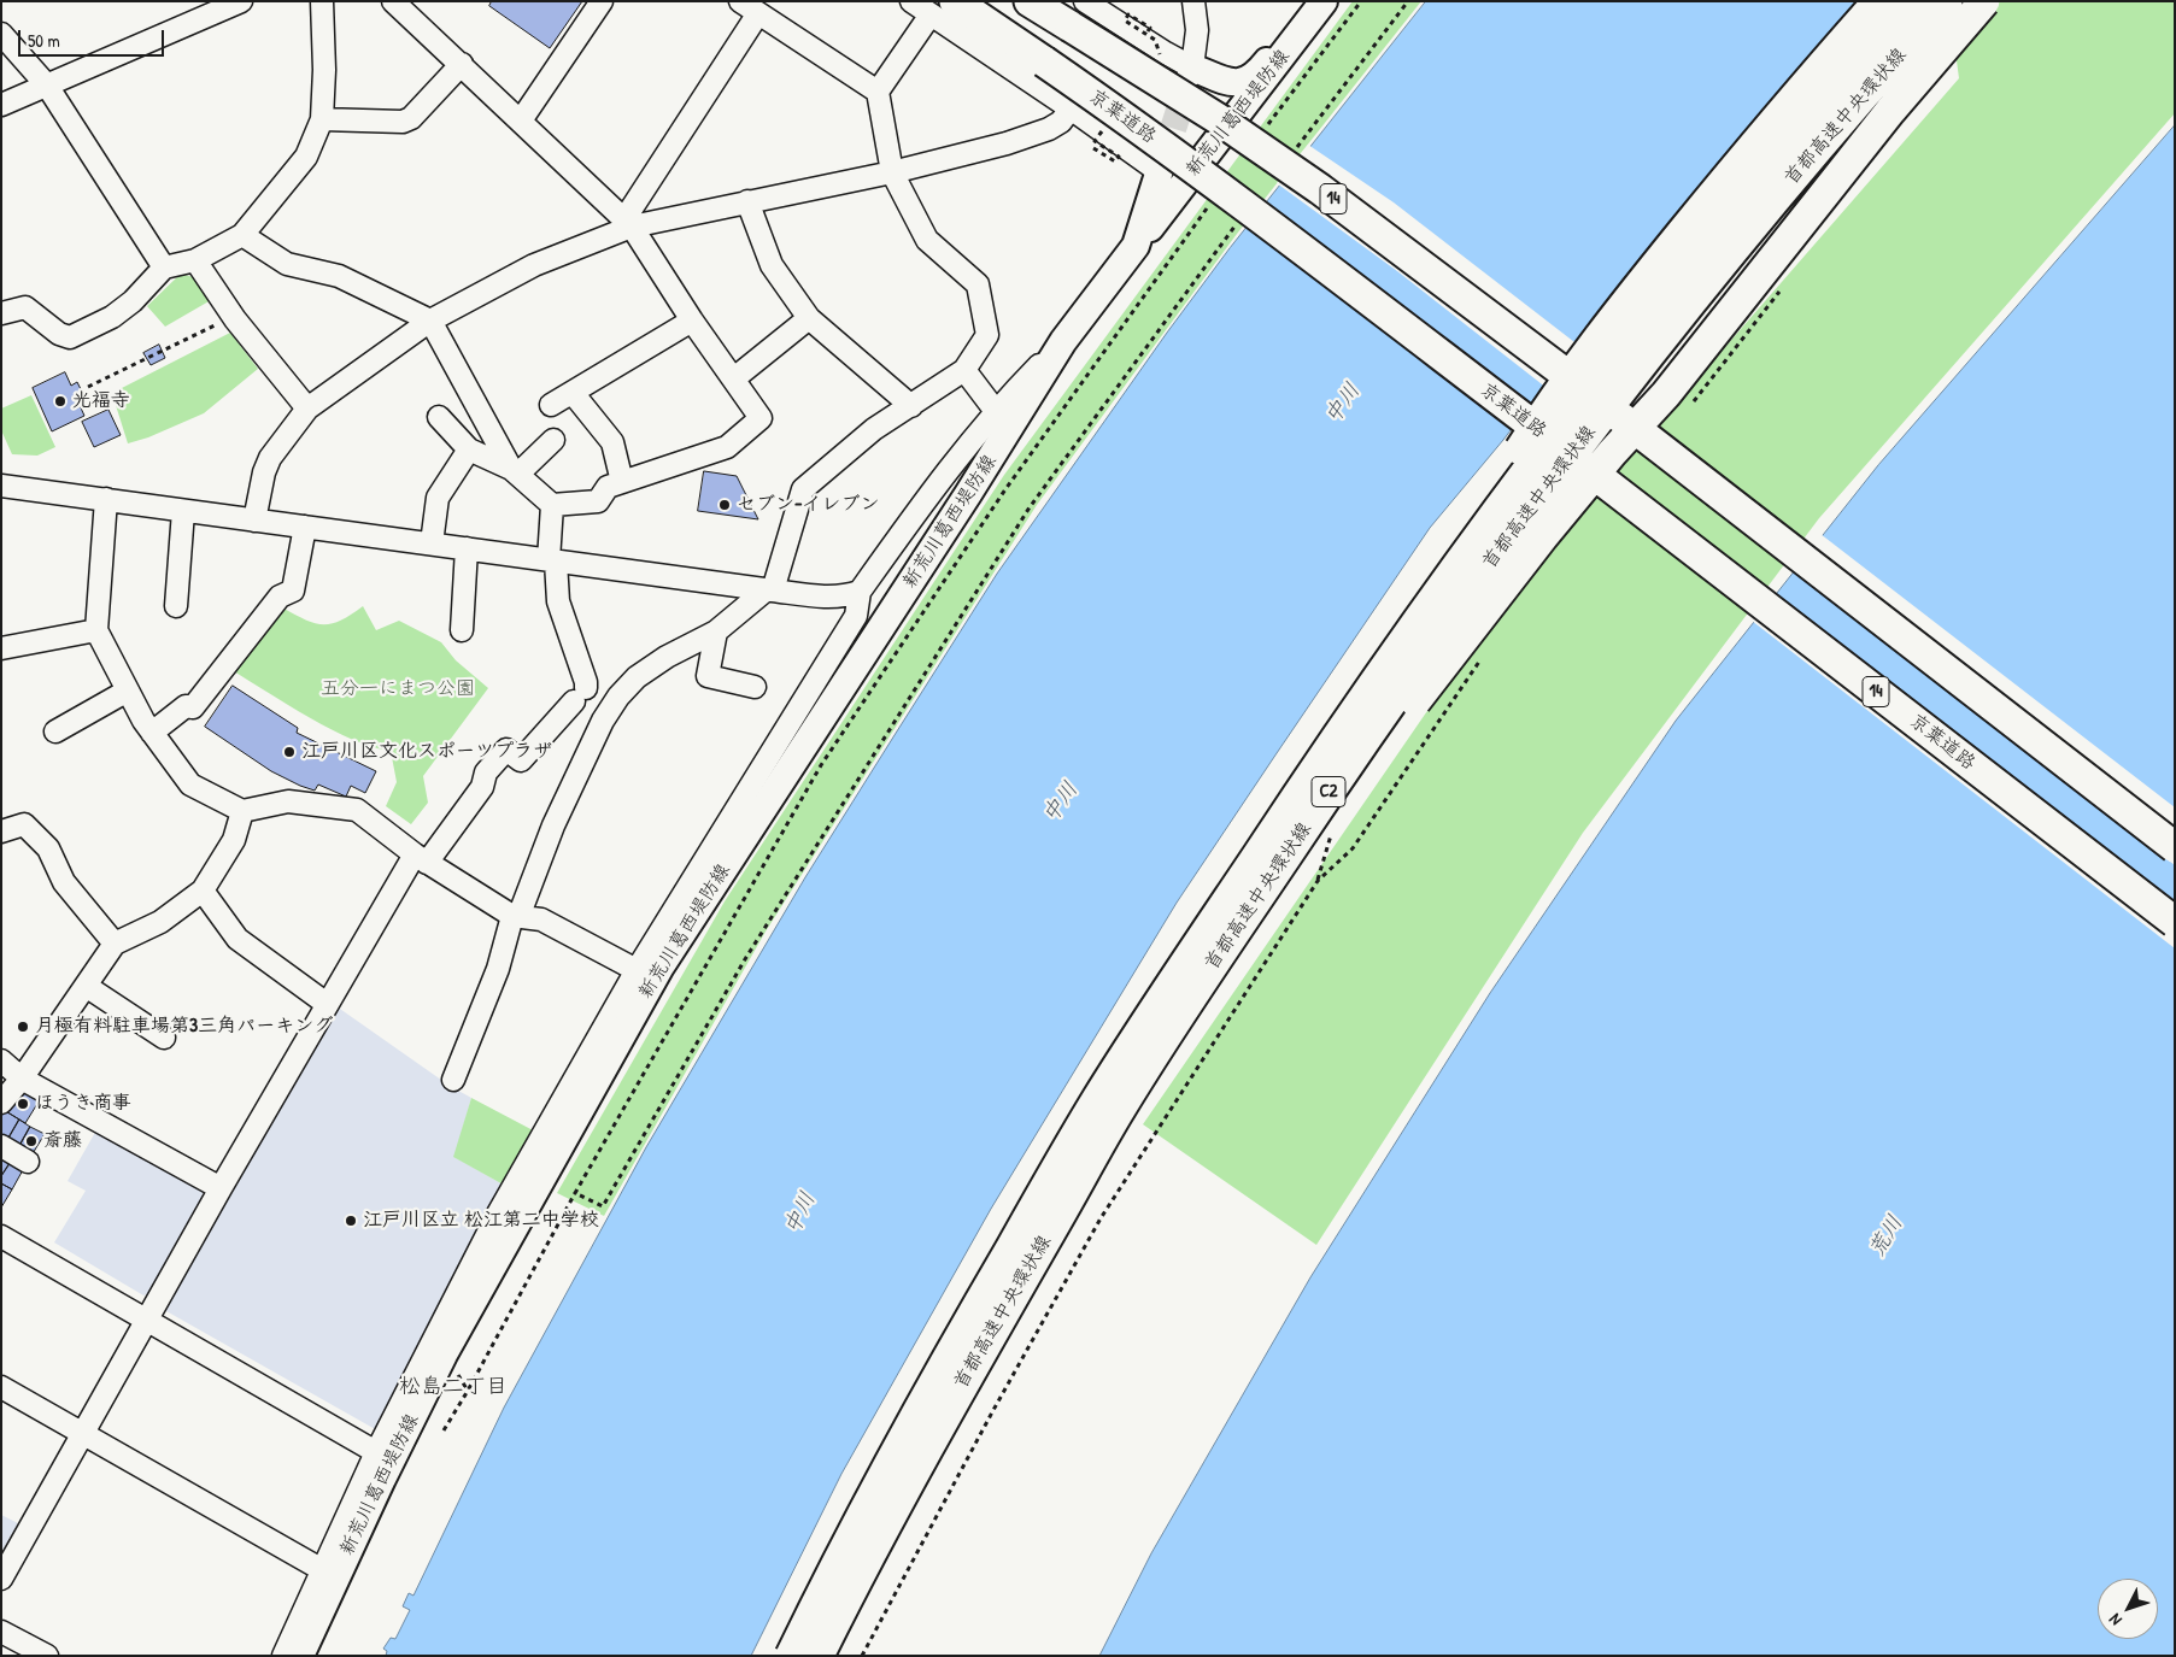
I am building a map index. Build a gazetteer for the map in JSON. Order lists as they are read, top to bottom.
{
  "streets": {
    "highway": [
      "京葉道路",
      "首都高速中央環状線",
      "14",
      "C2"
    ],
    "main road": ["新荒川葛西堤防線"]
  },
  "districts": ["松島二丁目"],
  "water": ["中川", "荒川"],
  "parks": ["五分一にまつ公園"],
  "places": [
    "光福寺",
    "セブン-イレブン",
    "江戸川区文化スポーツプラザ",
    "月極有料駐車場第3三角パーキング",
    "ほうき商事",
    "斎藤",
    "江戸川区立 松江第二中学校"
  ],
  "scale_bar": "50 m",
  "north": "bottom left"
}
